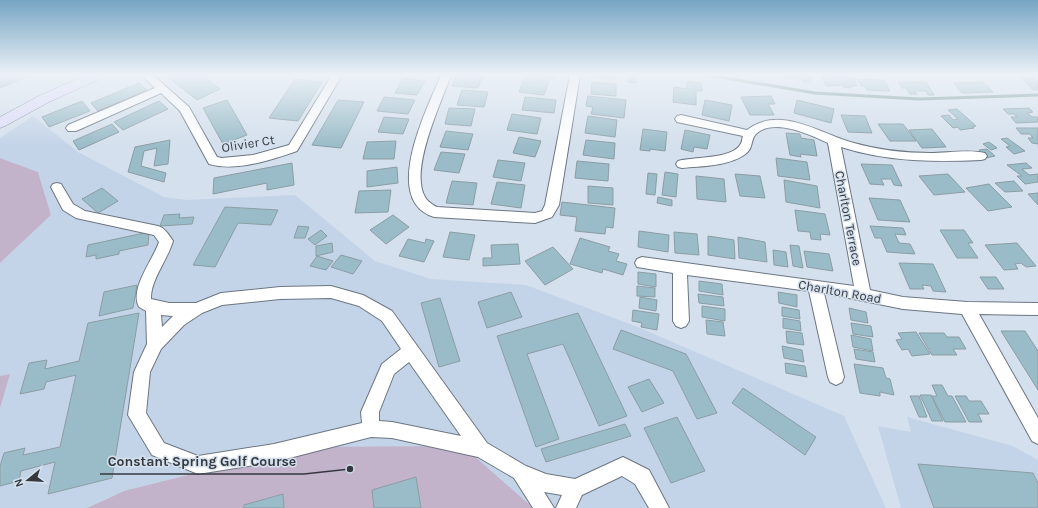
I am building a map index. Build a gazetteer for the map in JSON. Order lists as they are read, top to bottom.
{
  "streets": {
    "street": ["Olivier Ct", "Charlton Terrace", "Charlton Road"]
  },
  "crossings": [
    ["Charlton Terrace", "Charlton Road"]
  ],
  "places": ["Constant Spring Golf Course"],
  "north": "left"
}
